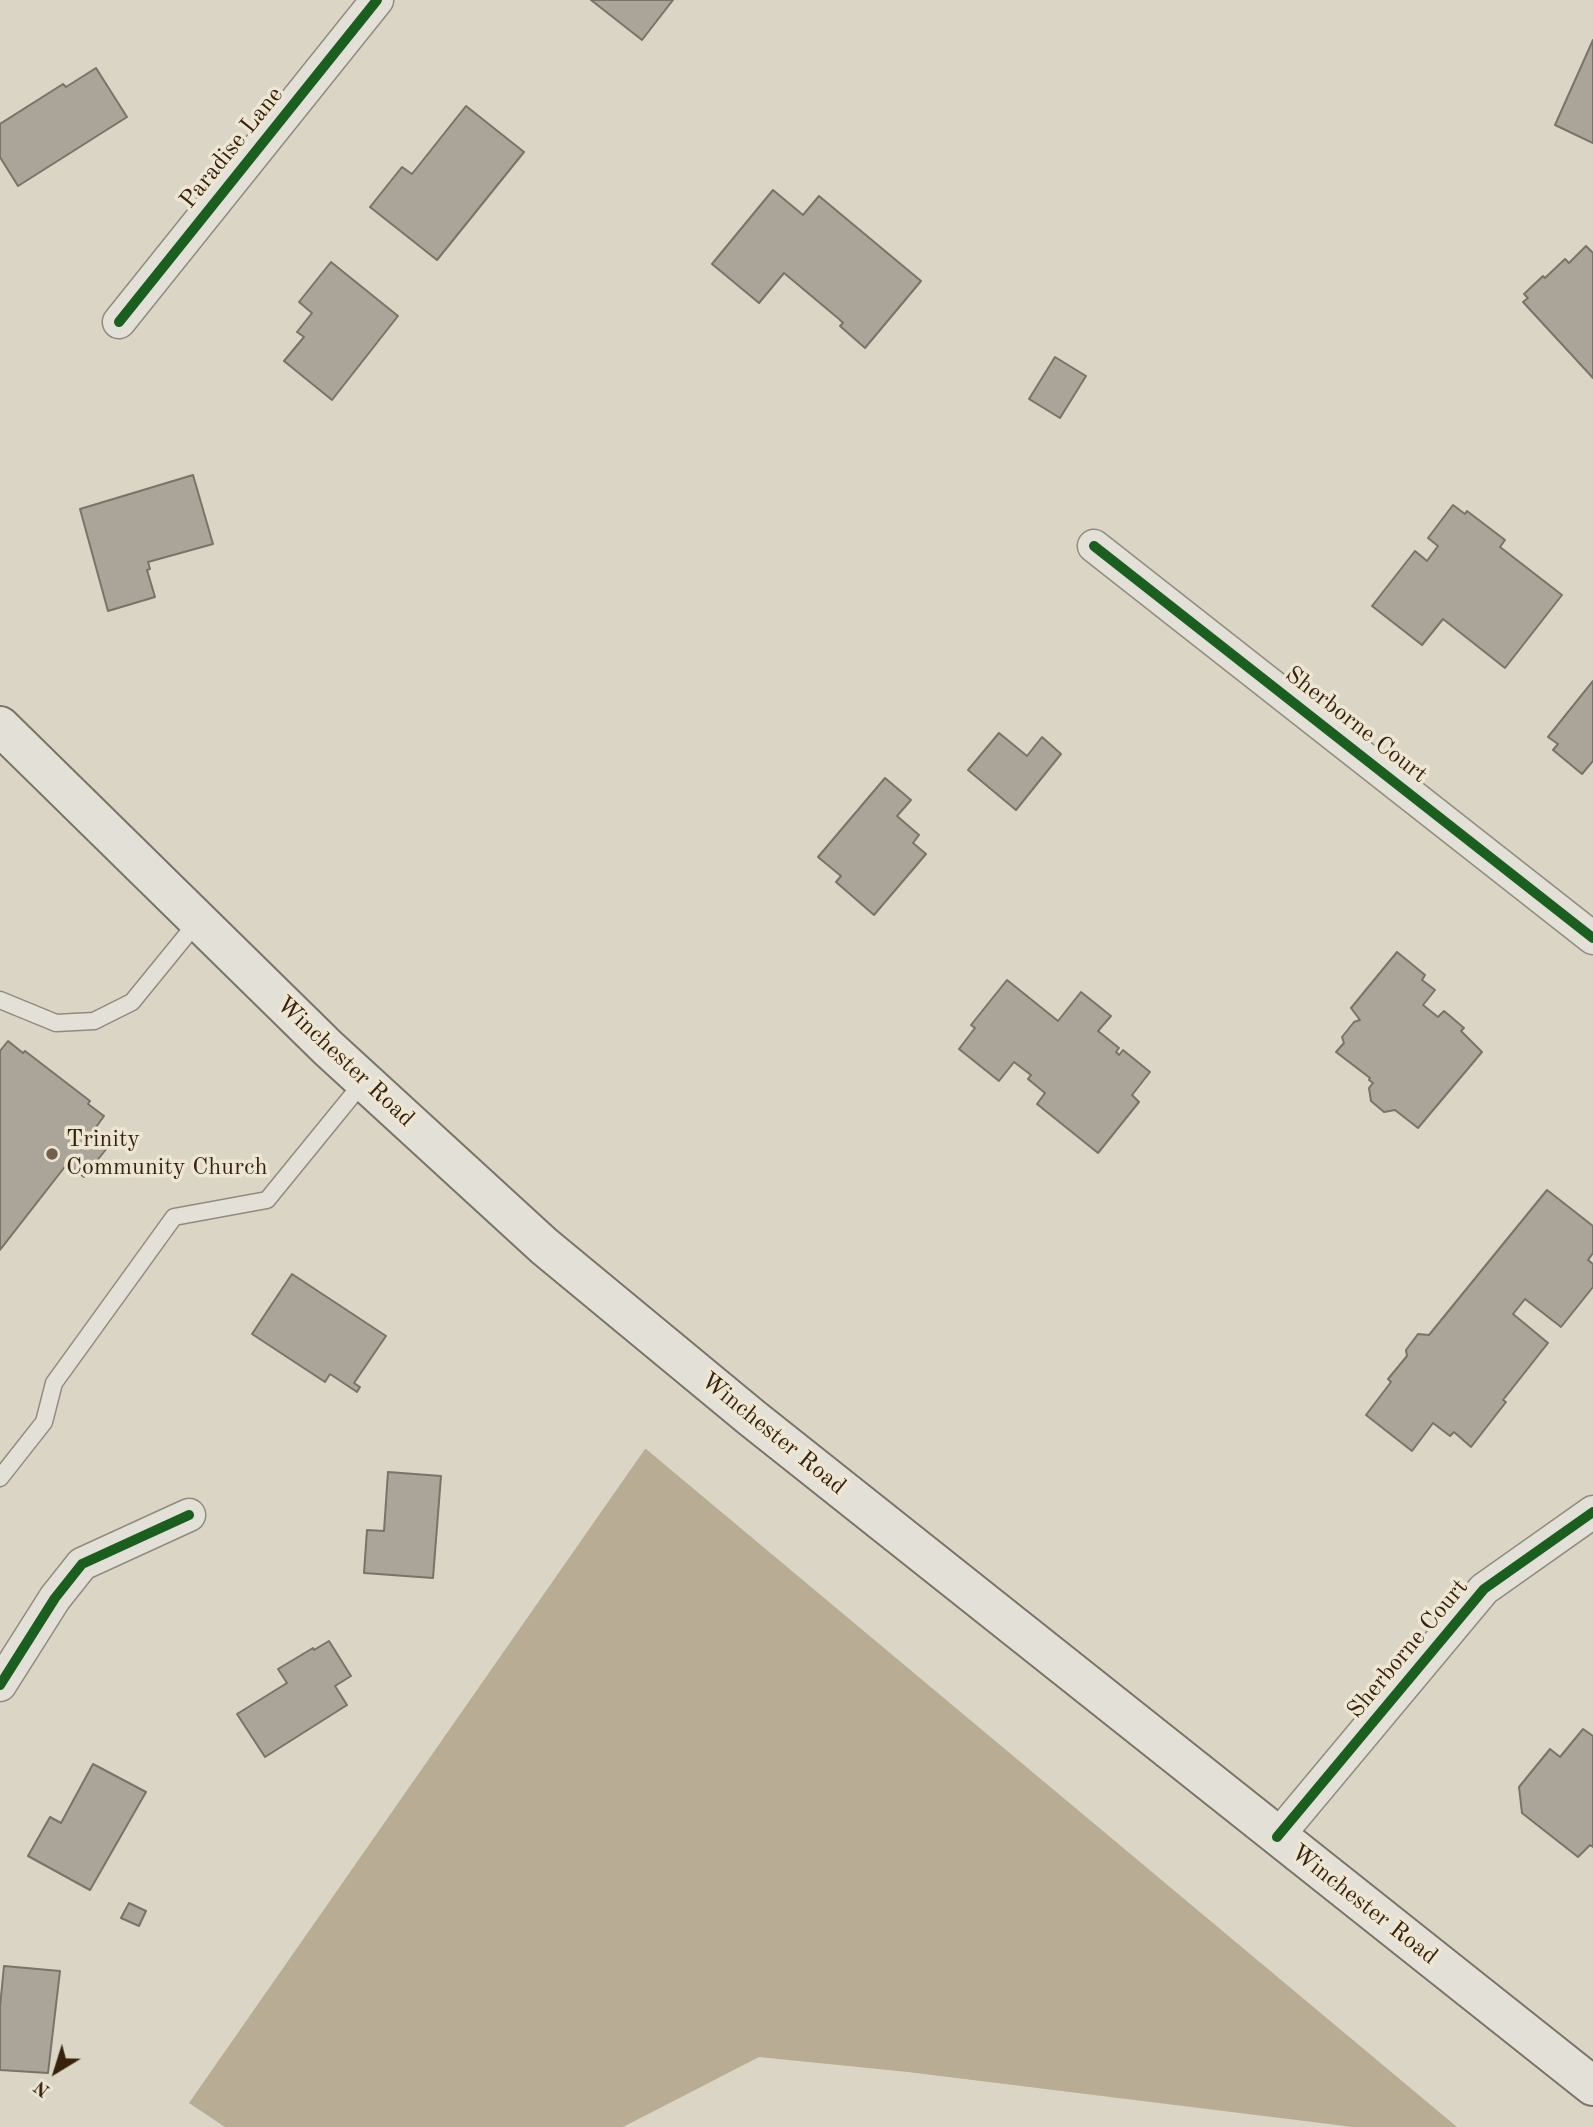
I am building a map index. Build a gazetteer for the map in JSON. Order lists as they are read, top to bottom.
{
  "streets": {
    "main road": ["Winchester Road"],
    "street": ["Paradise Lane", "Sherborne Court"]
  },
  "crossings": [
    ["Sherborne Court", "Winchester Road"]
  ],
  "places": ["Trinity Community Church"],
  "north": "bottom left"
}
